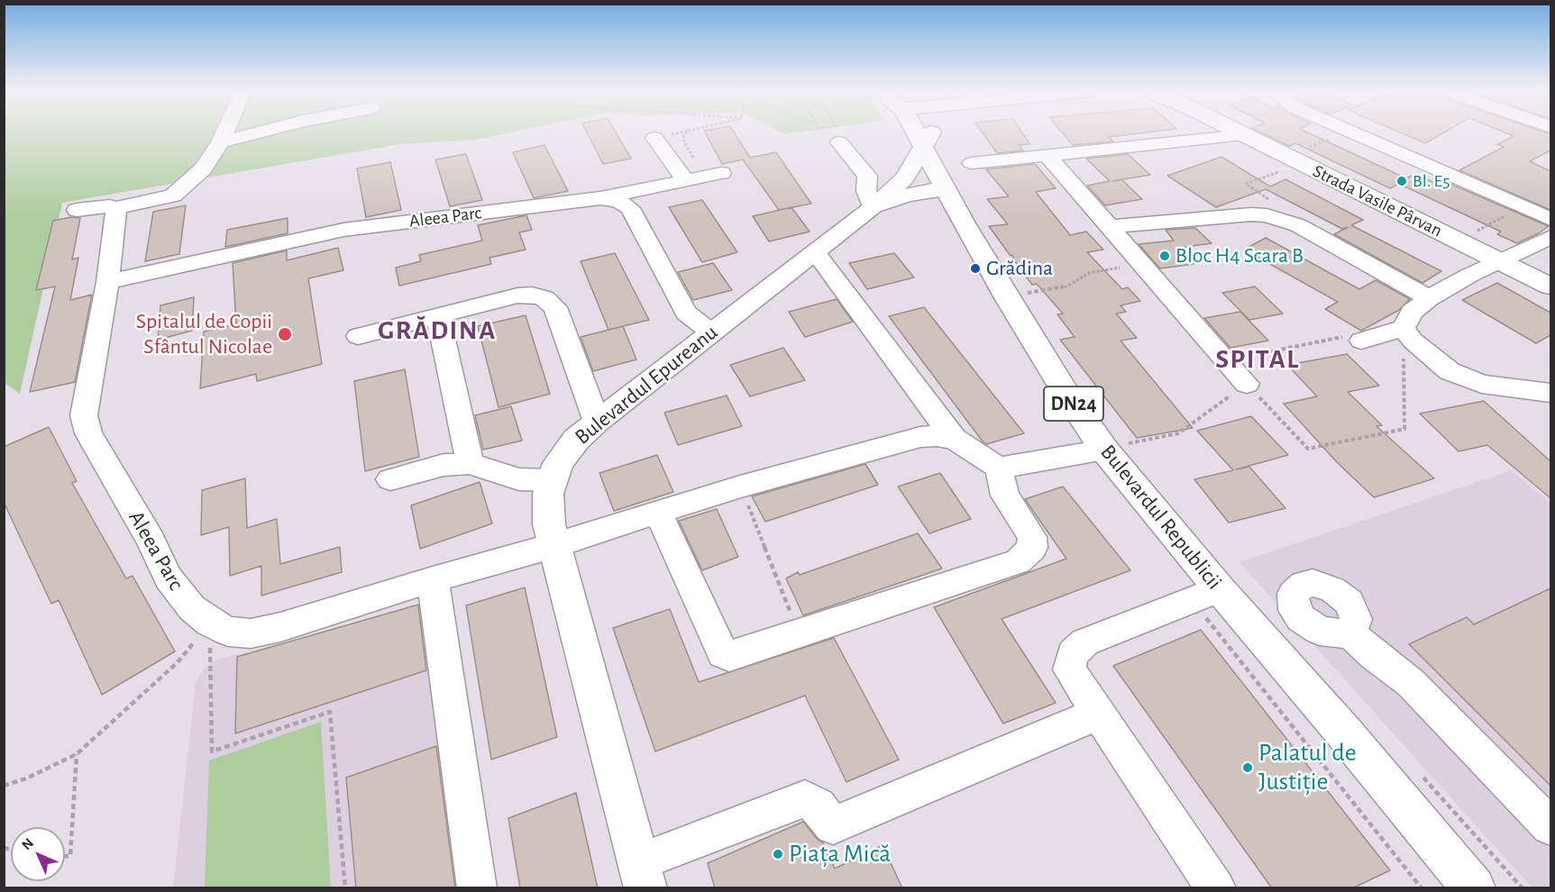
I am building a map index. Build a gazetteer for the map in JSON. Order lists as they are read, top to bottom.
{
  "streets": {
    "main road": [
      "Strada Vasile Pârvan",
      "Bulevardul Epureanu",
      "DN24",
      "Bulevardul Republicii"
    ],
    "street": ["Aleea Parc"]
  },
  "crossings": [
    ["Aleea Parc", "Bulevardul Epureanu"],
    ["Bulevardul Epureanu", "Bulevardul Republicii"]
  ],
  "districts": ["GRĂDINA", "SPITAL"],
  "places": [
    "Bl. E5",
    "Bloc H4 Scara B",
    "Grădina",
    "Spitalul de Copii Sfântul Nicolae",
    "Palatul de Justiție",
    "Piața Mică"
  ],
  "north": "top left"
}
